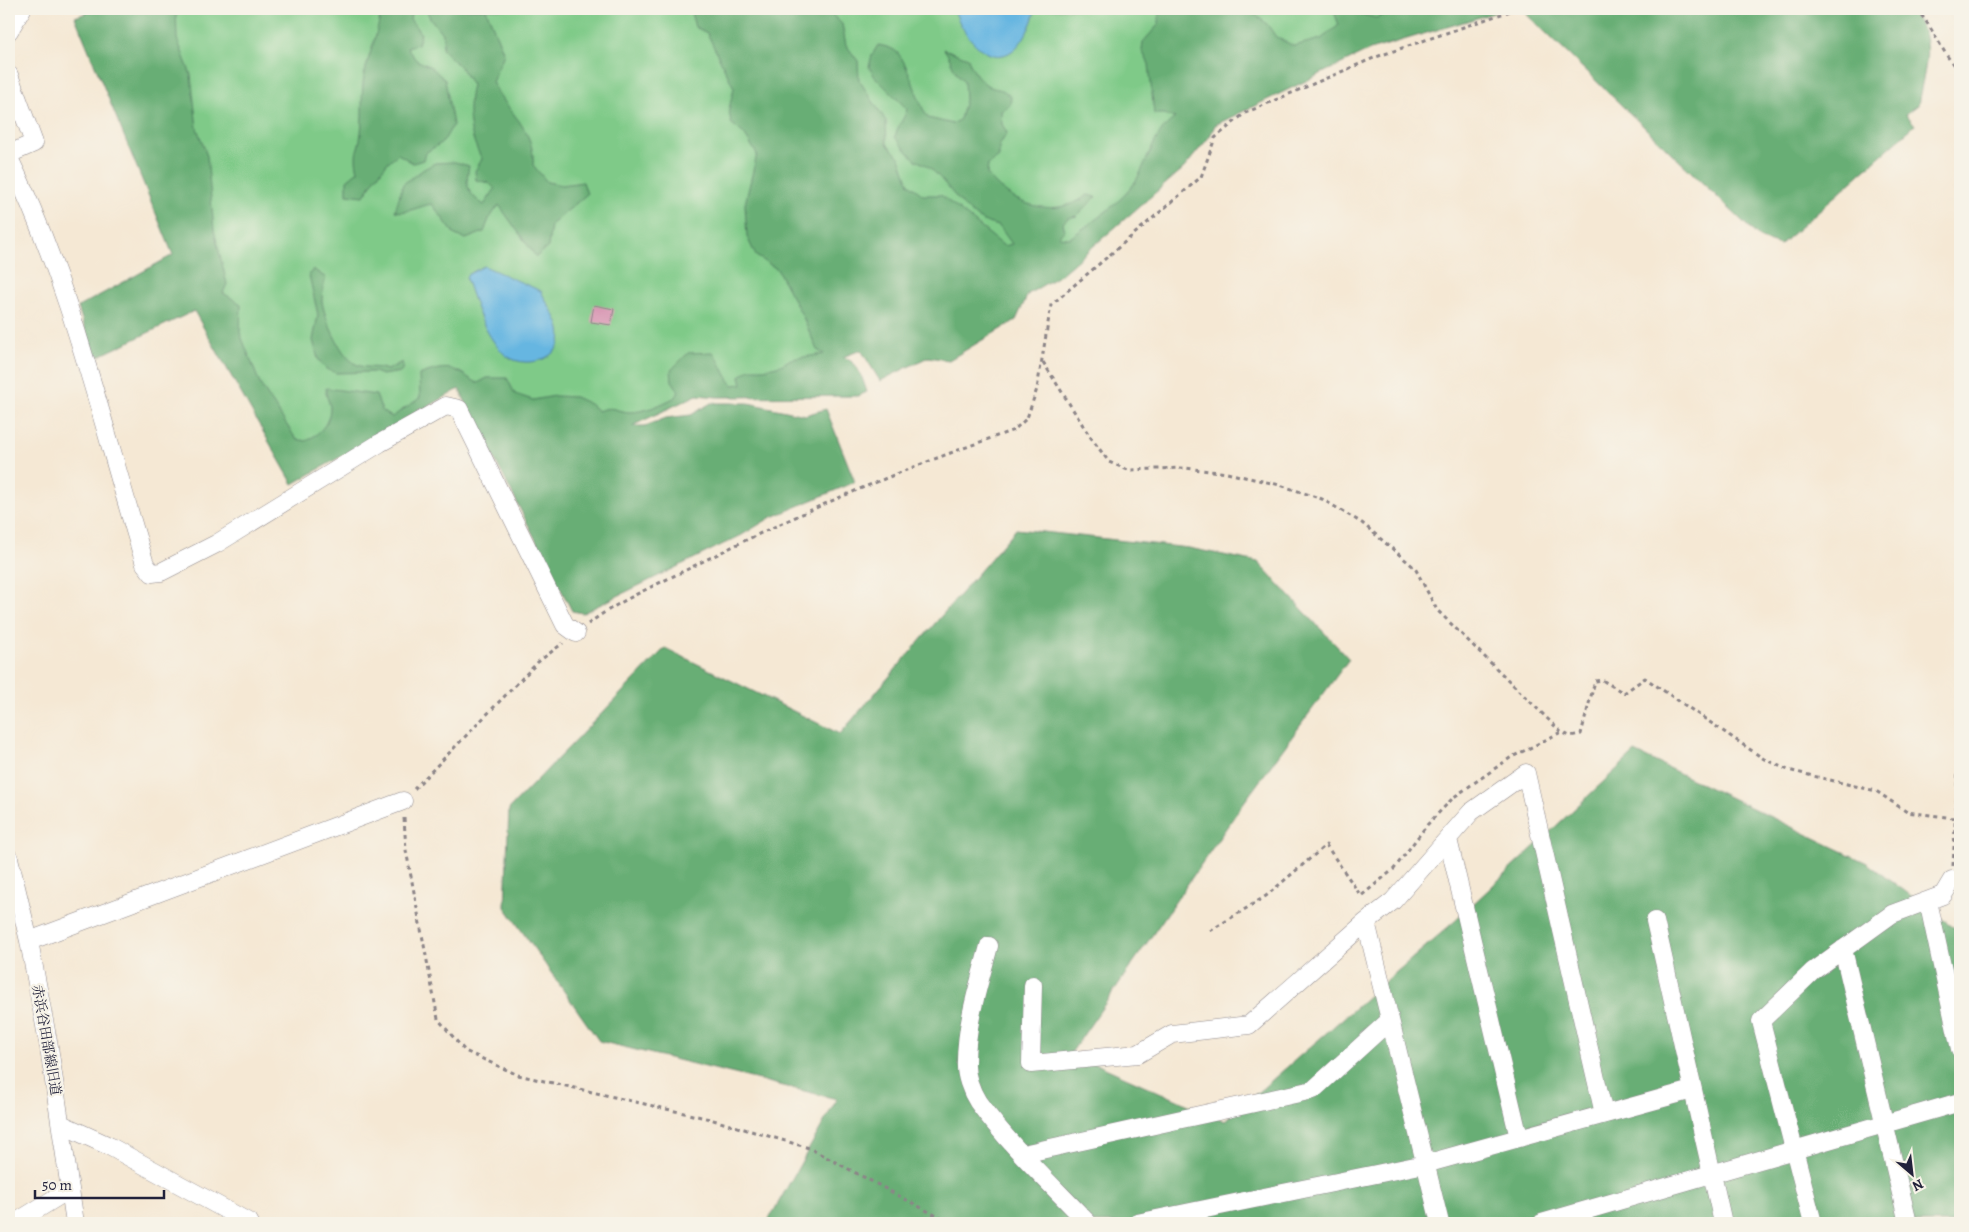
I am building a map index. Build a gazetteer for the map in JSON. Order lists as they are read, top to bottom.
{
  "streets": {
    "street": ["赤浜谷田部線旧道"]
  },
  "scale_bar": "50 m",
  "north": "bottom right"
}
